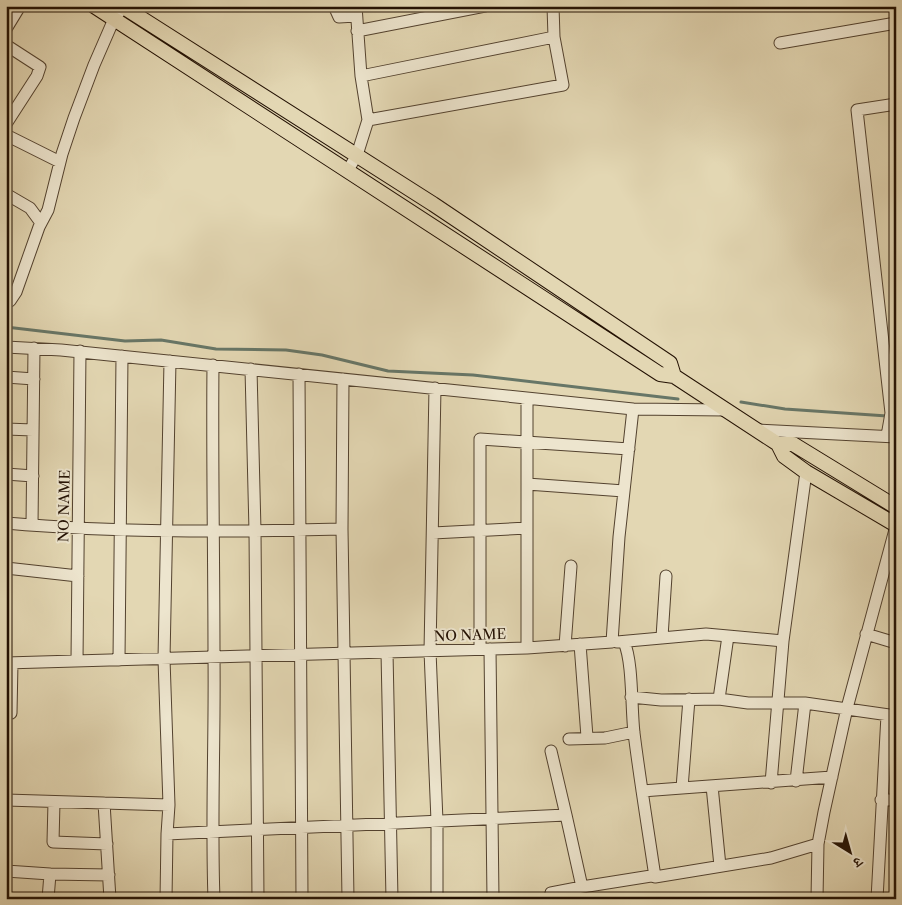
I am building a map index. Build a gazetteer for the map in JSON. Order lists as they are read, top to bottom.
{
  "streets": {
    "street": ["NO NAME"]
  },
  "north": "bottom right"
}
